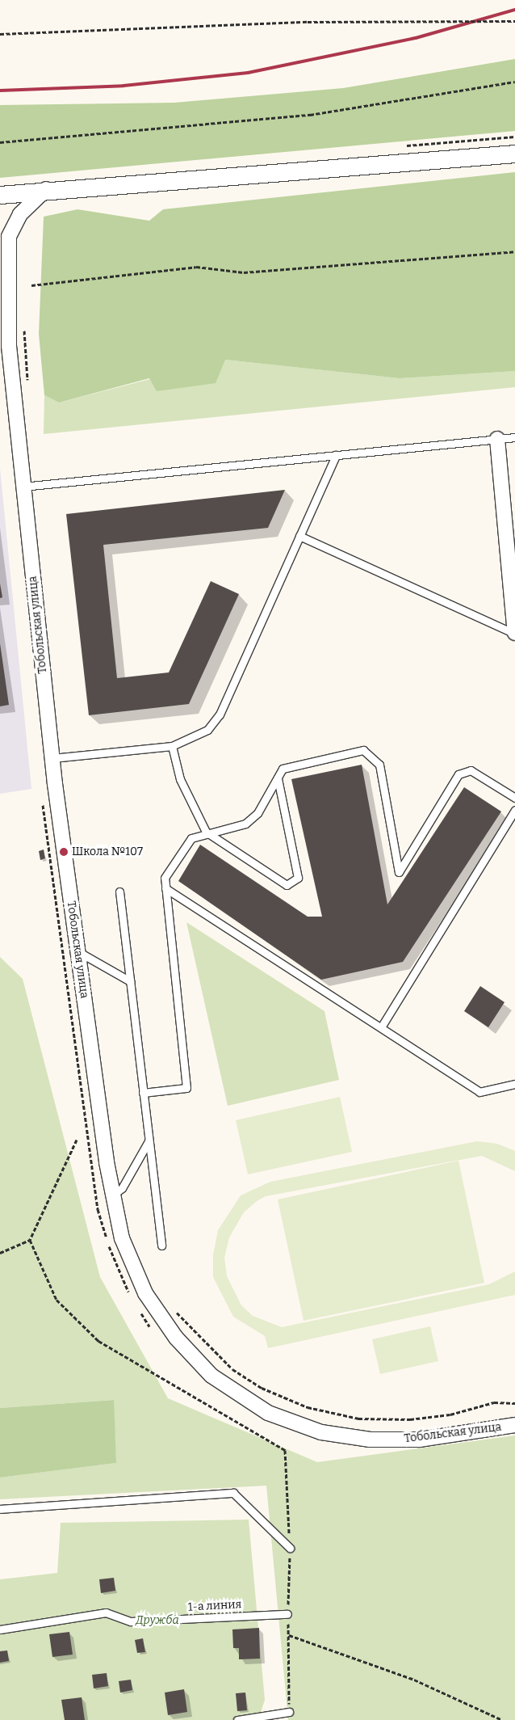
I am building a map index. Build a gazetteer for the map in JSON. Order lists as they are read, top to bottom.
{
  "streets": {
    "street": ["Тобольская улица"],
    "lane": ["1-а линия"]
  },
  "parks": ["Дружба"],
  "places": ["Школа №107"]
}
